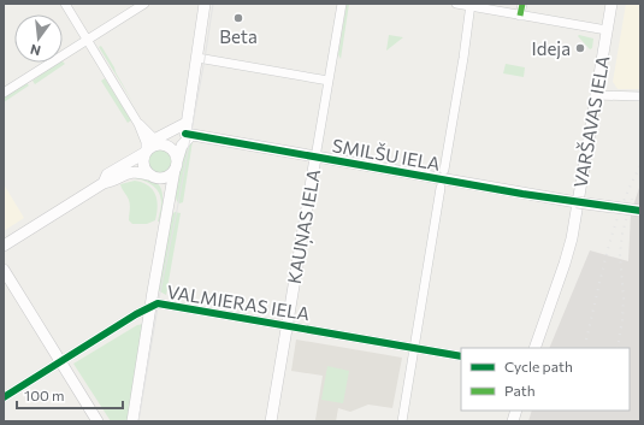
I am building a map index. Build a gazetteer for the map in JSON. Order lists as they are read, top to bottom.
{
  "streets": {
    "street": [
      "VARŠAVAS IELA",
      "SMILŠU IELA",
      "KAUŅAS IELA",
      "VALMIERAS IELA"
    ]
  },
  "crossings": [
    ["VARŠAVAS IELA", "SMILŠU IELA"],
    ["SMILŠU IELA", "KAUŅAS IELA"],
    ["KAUŅAS IELA", "VALMIERAS IELA"]
  ],
  "places": ["Beta", "Ideja"],
  "legend": ["Cycle path", "Path"],
  "scale_bar": "100 m",
  "north": "bottom"
}
